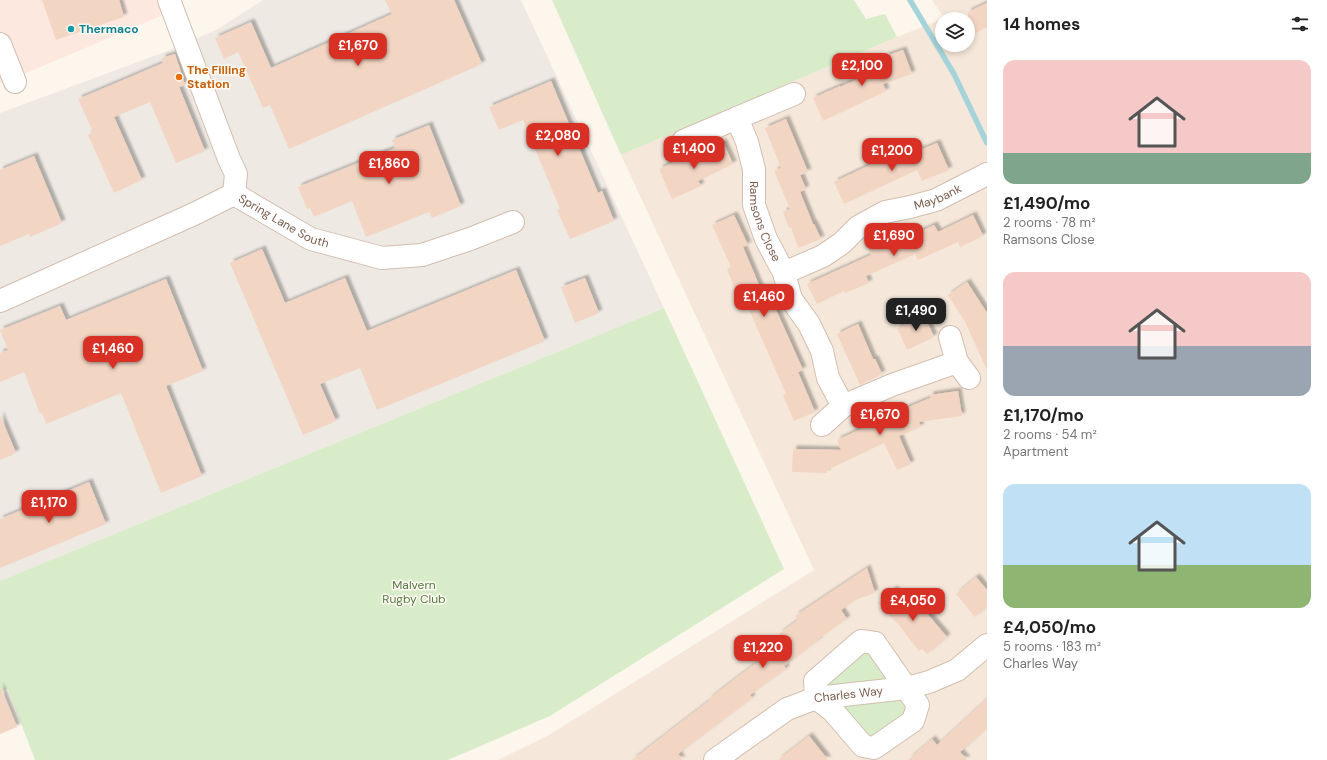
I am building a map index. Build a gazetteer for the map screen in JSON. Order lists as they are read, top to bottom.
{
  "streets": {
    "street": [
      "Maybank",
      "Spring Lane South",
      "Ramsons Close",
      "Charles Way"
    ]
  },
  "crossings": [
    ["Maybank", "Ramsons Close"]
  ],
  "parks": ["Malvern Rugby Club"],
  "places": ["Thermaco", "The Filling Station"],
  "page": {
    "heading": "14 homes",
    "price": [
      "£1,670",
      "£2,100",
      "£2,080",
      "£1,400",
      "£1,200",
      "£1,860",
      "£1,690",
      "£1,460",
      "£1,490",
      "£1,460",
      "£1,670",
      "£1,170",
      "£4,050",
      "£1,220"
    ],
    "list": [
      {
        "name": "£1,490/mo",
        "note": "2 rooms · 78 m² · Ramsons Close"
      },
      {
        "name": "£1,170/mo",
        "note": "2 rooms · 54 m² · Apartment"
      },
      {
        "name": "£4,050/mo",
        "note": "5 rooms · 183 m² · Charles Way"
      }
    ]
  }
}
